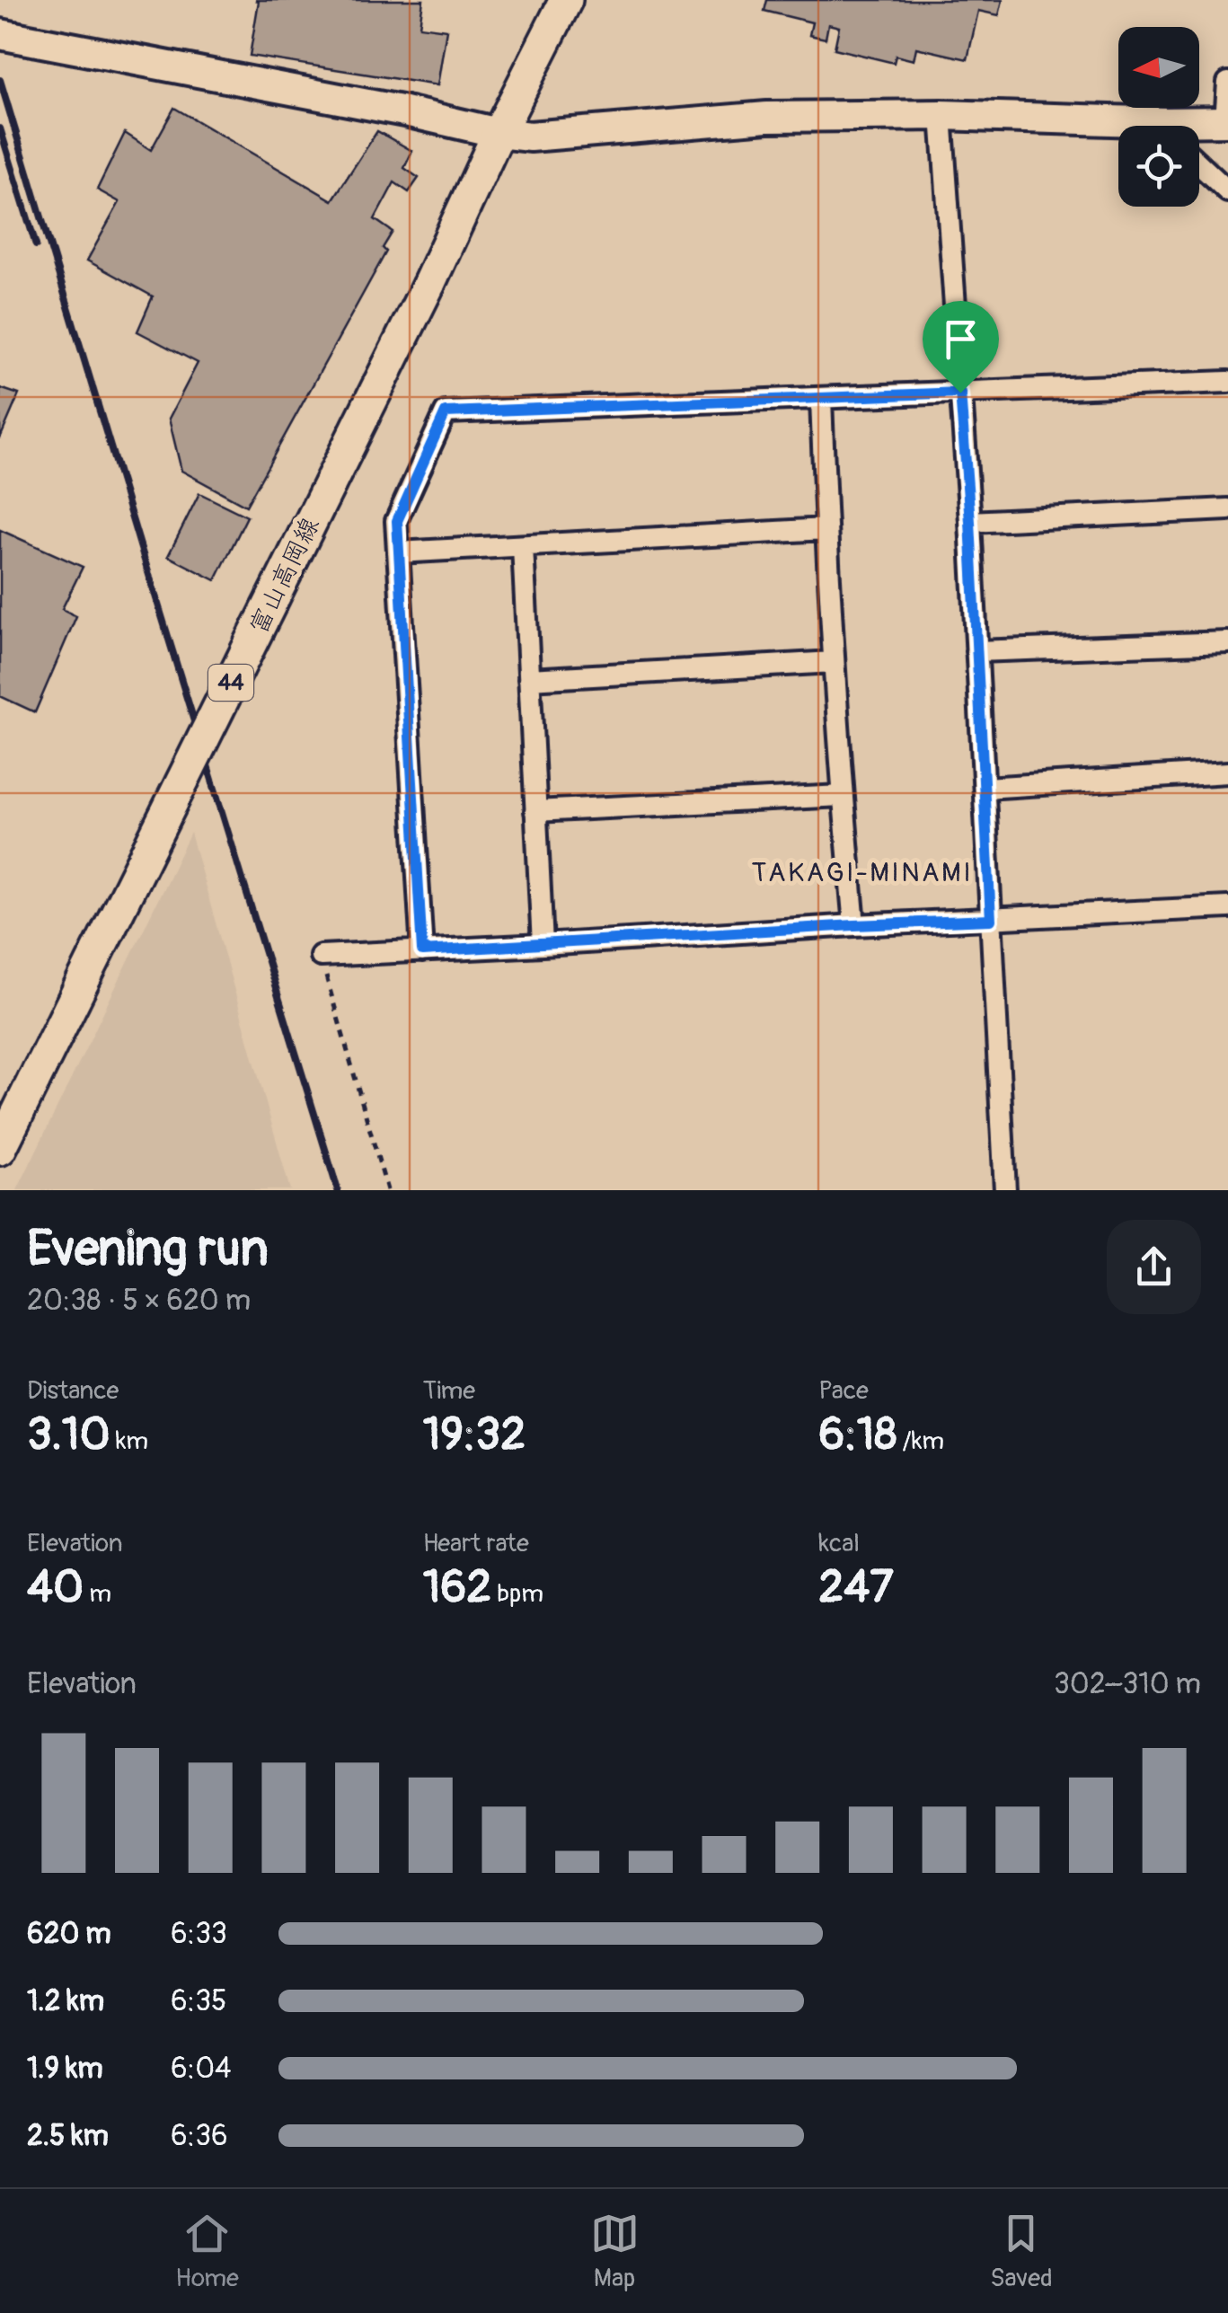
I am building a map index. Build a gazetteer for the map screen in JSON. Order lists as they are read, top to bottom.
{
  "streets": {
    "main road": ["富山高岡線", "44"]
  },
  "districts": ["TAKAGI-MINAMI"],
  "north": "left",
  "page": {
    "heading": ["Evening run", "20:38 · 5 × 620 m"],
    "stats": [
      ["Distance", "3.10 km"],
      ["Time", "19:32"],
      ["Pace", "6:18 /km"],
      ["Elevation", "40 m"],
      ["Heart rate", "162 bpm"],
      ["kcal", "247"]
    ],
    "chart": ["Elevation", "302–310 m"],
    "list": [
      {
        "name": "620 m",
        "note": "6:33"
      },
      {
        "name": "1.2 km",
        "note": "6:35"
      },
      {
        "name": "1.9 km",
        "note": "6:04"
      },
      {
        "name": "2.5 km",
        "note": "6:36"
      }
    ],
    "tabs": ["Home", "Map", "Saved"]
  }
}
